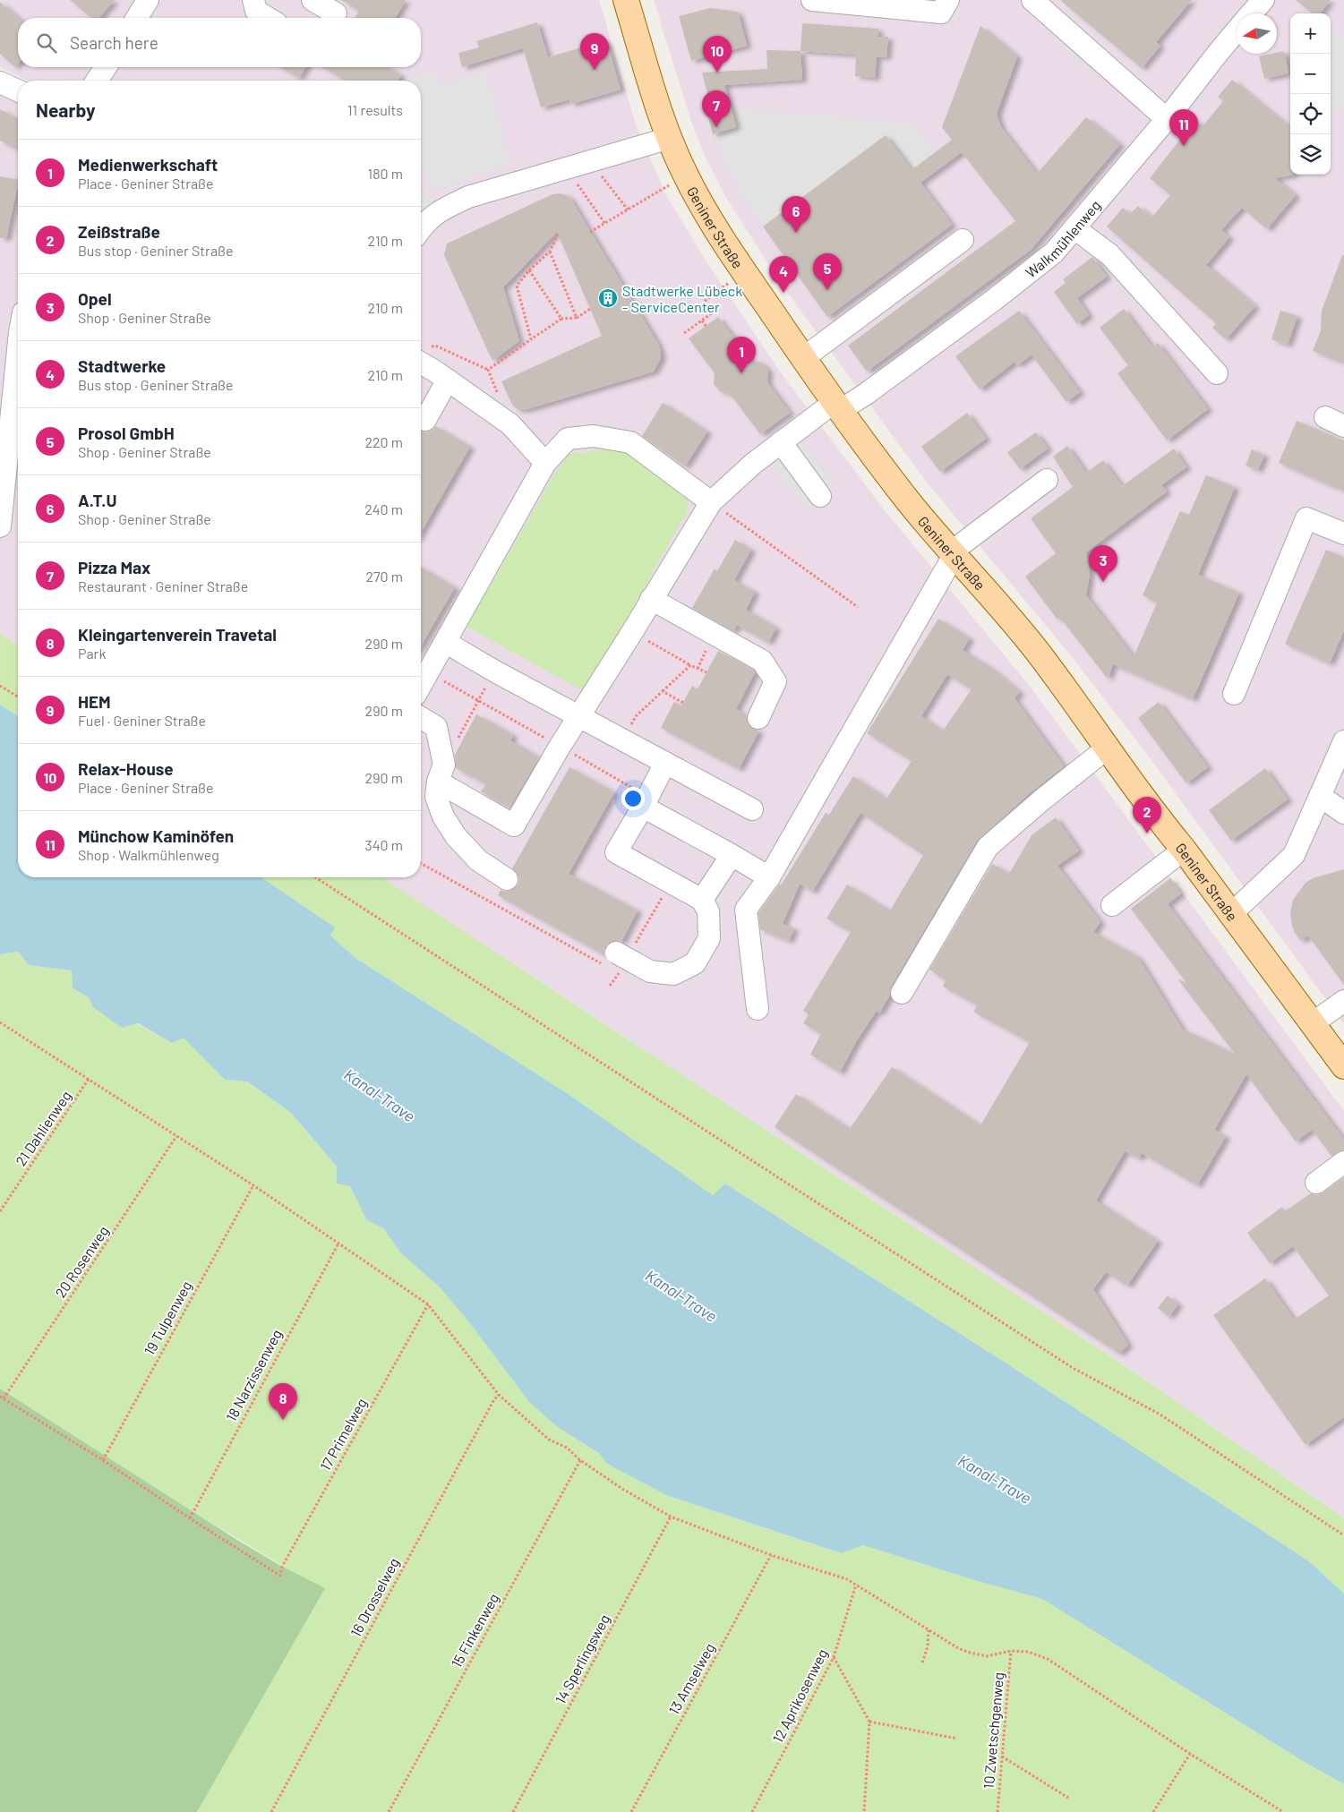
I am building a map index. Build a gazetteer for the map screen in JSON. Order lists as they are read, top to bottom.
{
  "streets": {
    "main road": ["Geniner Straße"],
    "street": ["Walkmühlenweg"],
    "path": [
      "21 Dahlienweg",
      "20 Rosenweg",
      "19 Tulpenweg",
      "18 Narzissenweg",
      "17 Primelweg",
      "16 Drosselweg",
      "15 Finkenweg",
      "14 Sperlingsweg",
      "13 Amselweg",
      "12 Aprikosenweg",
      "10 Zwetschgenweg"
    ]
  },
  "crossings": [
    ["Geniner Straße", "Walkmühlenweg"],
    ["18 Narzissenweg", "17 Primelweg"]
  ],
  "water": ["Kanal-Trave"],
  "places": {
    "building": ["Stadtwerke Lübeck - ServiceCenter"]
  },
  "north": "left",
  "page": {
    "map_buttons": ["+", "−"],
    "search": "Search here",
    "pins": [
      "9",
      "10",
      "7",
      "11",
      "6",
      "5",
      "4",
      "1",
      "3",
      "2",
      "8"
    ],
    "heading": ["Nearby", "11 results"],
    "list": [
      {
        "mark": "1",
        "name": "Medienwerkschaft",
        "note": "Place · Geniner Straße",
        "value": "180 m"
      },
      {
        "mark": "2",
        "name": "Zeißstraße",
        "note": "Bus stop · Geniner Straße",
        "value": "210 m"
      },
      {
        "mark": "3",
        "name": "Opel",
        "note": "Shop · Geniner Straße",
        "value": "210 m"
      },
      {
        "mark": "4",
        "name": "Stadtwerke",
        "note": "Bus stop · Geniner Straße",
        "value": "210 m"
      },
      {
        "mark": "5",
        "name": "Prosol GmbH",
        "note": "Shop · Geniner Straße",
        "value": "220 m"
      },
      {
        "mark": "6",
        "name": "A.T.U",
        "note": "Shop · Geniner Straße",
        "value": "240 m"
      },
      {
        "mark": "7",
        "name": "Pizza Max",
        "note": "Restaurant · Geniner Straße",
        "value": "270 m"
      },
      {
        "mark": "8",
        "name": "Kleingartenverein Travetal",
        "note": "Park",
        "value": "290 m"
      },
      {
        "mark": "9",
        "name": "HEM",
        "note": "Fuel · Geniner Straße",
        "value": "290 m"
      },
      {
        "mark": "10",
        "name": "Relax-House",
        "note": "Place · Geniner Straße",
        "value": "290 m"
      },
      {
        "mark": "11",
        "name": "Münchow Kaminöfen",
        "note": "Shop · Walkmühlenweg",
        "value": "340 m"
      }
    ]
  }
}
